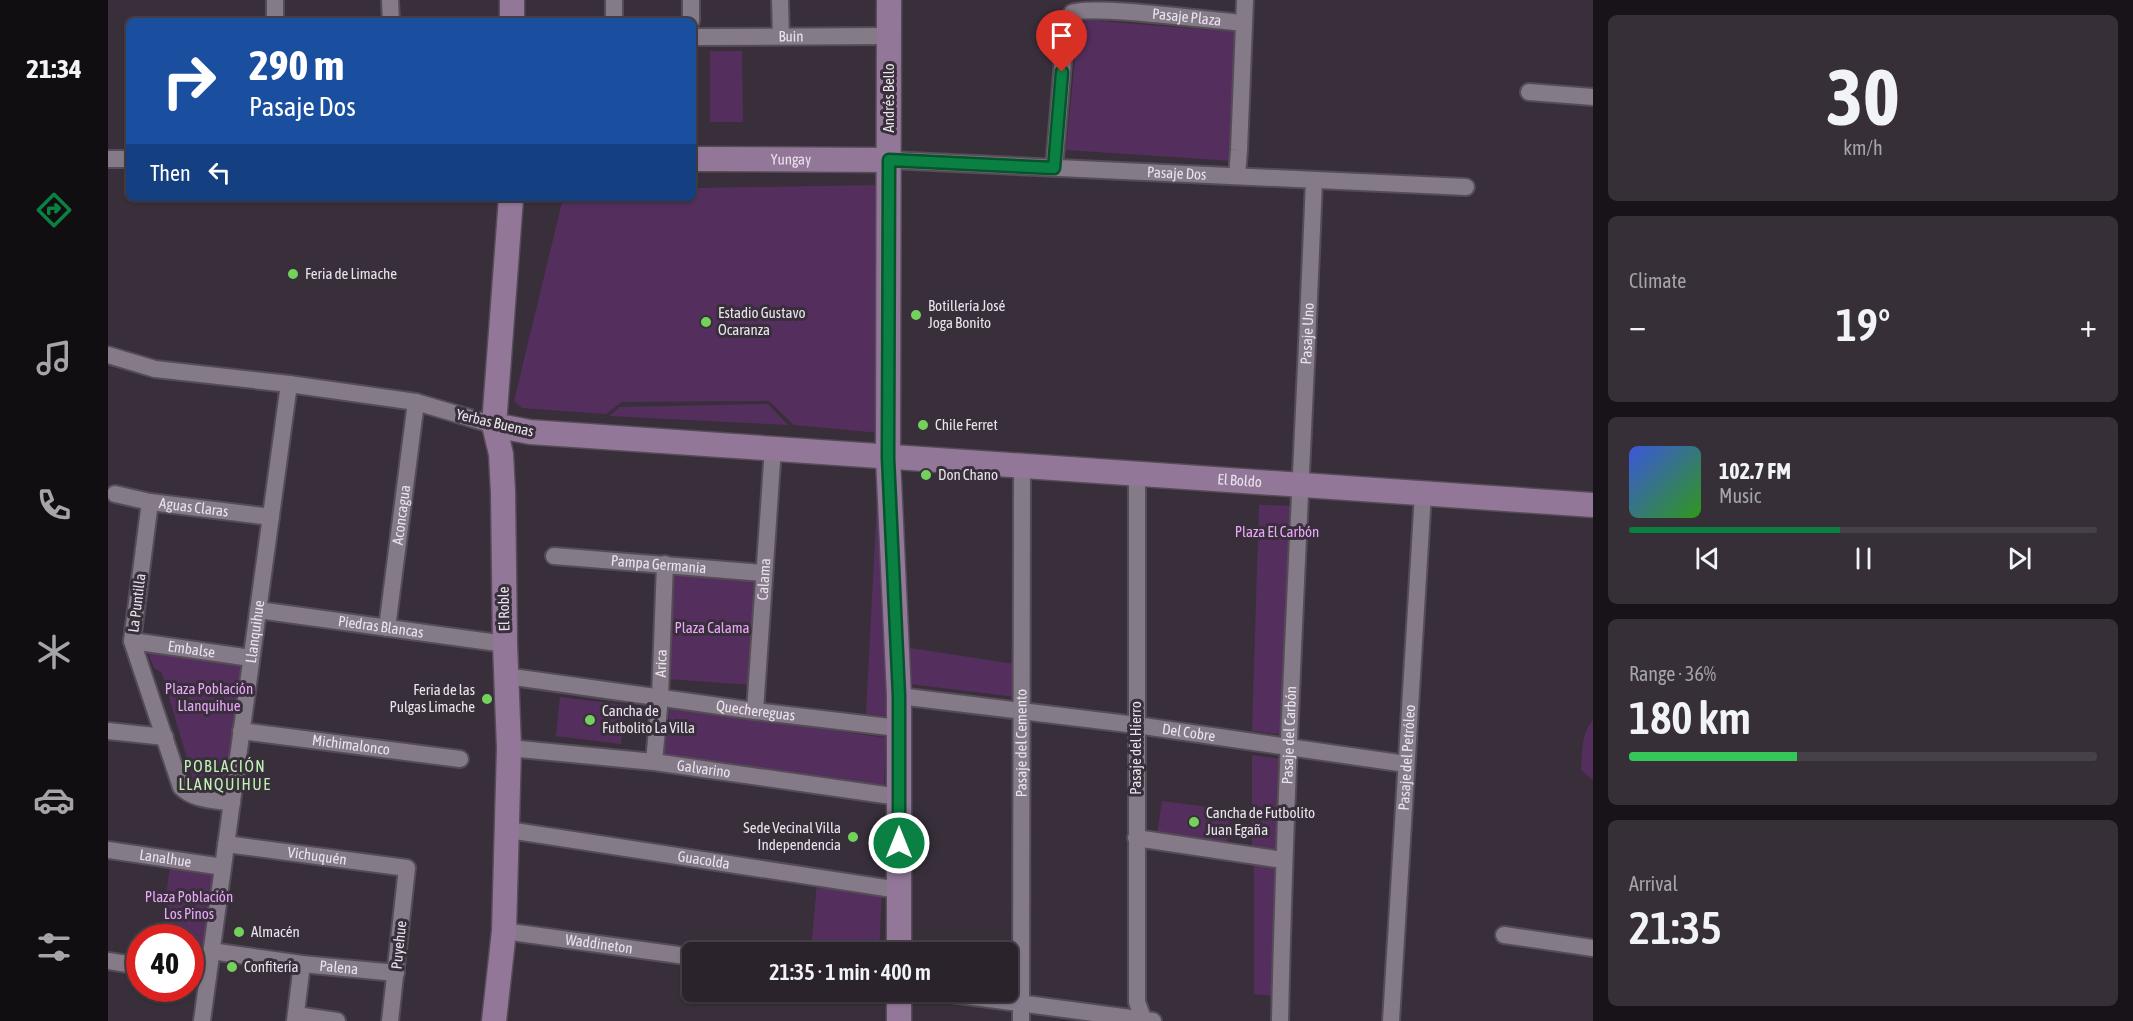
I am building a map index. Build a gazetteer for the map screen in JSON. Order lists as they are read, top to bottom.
{
  "streets": {
    "street": [
      "Pasaje Plaza",
      "Buin",
      "Andrés Bello",
      "Yungay",
      "Pasaje Dos",
      "Pasaje Uno",
      "Yerbas Buenas",
      "El Boldo",
      "Aguas Claras",
      "Aconcagua",
      "Pampa Germania",
      "Calama",
      "La Puntilla",
      "El Roble",
      "Piedras Blancas",
      "Llanquihue",
      "Embalse",
      "Arica",
      "Quechereguas",
      "Del Cobre",
      "Pasaje del Carbón",
      "Pasaje del Cemento",
      "Michimalonco",
      "Pasaje del Hierro",
      "Pasaje del Petróleo",
      "Galvarino",
      "Vichuquén",
      "Lanalhue",
      "Guacolda",
      "Waddineton",
      "Puyehue",
      "Palena"
    ]
  },
  "crossings": [
    ["Pasaje Plaza", "Pasaje Dos"],
    ["Buin", "Andrés Bello"],
    ["Andrés Bello", "Yungay"],
    ["Andrés Bello", "Pasaje Dos"],
    ["Andrés Bello", "Yerbas Buenas"],
    ["Andrés Bello", "El Boldo"],
    ["Andrés Bello", "Quechereguas"],
    ["Andrés Bello", "Del Cobre"],
    ["Andrés Bello", "Galvarino"],
    ["Andrés Bello", "Guacolda"],
    ["Yungay", "Pasaje Dos"],
    ["Pasaje Dos", "Pasaje Uno"],
    ["Pasaje Uno", "El Boldo"],
    ["Pasaje Uno", "Pasaje del Carbón"],
    ["Yerbas Buenas", "El Boldo"],
    ["Yerbas Buenas", "Aconcagua"],
    ["Yerbas Buenas", "Calama"],
    ["Yerbas Buenas", "El Roble"],
    ["Yerbas Buenas", "Llanquihue"],
    ["El Boldo", "Pasaje del Carbón"],
    ["El Boldo", "Pasaje del Cemento"],
    ["El Boldo", "Pasaje del Hierro"],
    ["El Boldo", "Pasaje del Petróleo"],
    ["Aguas Claras", "La Puntilla"],
    ["Aguas Claras", "Llanquihue"],
    ["Aconcagua", "Piedras Blancas"],
    ["Pampa Germania", "Calama"],
    ["Pampa Germania", "Arica"],
    ["Calama", "Quechereguas"],
    ["La Puntilla", "Llanquihue"],
    ["La Puntilla", "Embalse"],
    ["El Roble", "Piedras Blancas"],
    ["El Roble", "Quechereguas"],
    ["El Roble", "Galvarino"],
    ["El Roble", "Guacolda"],
    ["El Roble", "Waddineton"],
    ["Piedras Blancas", "Llanquihue"],
    ["Llanquihue", "Embalse"],
    ["Llanquihue", "Michimalonco"],
    ["Llanquihue", "Vichuquén"],
    ["Llanquihue", "Lanalhue"],
    ["Llanquihue", "Palena"],
    ["Arica", "Quechereguas"],
    ["Arica", "Galvarino"],
    ["Del Cobre", "Pasaje del Carbón"],
    ["Del Cobre", "Pasaje del Cemento"],
    ["Del Cobre", "Pasaje del Hierro"],
    ["Del Cobre", "Pasaje del Petróleo"],
    ["Vichuquén", "Puyehue"],
    ["Puyehue", "Palena"]
  ],
  "districts": ["POBLACIÓN LLANQUIHUE"],
  "parks": [
    "Plaza El Carbón",
    "Plaza Calama",
    "Plaza Población Llanquihue",
    "Plaza Población Los Pinos"
  ],
  "places": [
    "Feria de Limache",
    "Botillería José Joga Bonito",
    "Estadio Gustavo Ocaranza",
    "Chile Ferret",
    "Don Chano",
    "Feria de las Pulgas Limache",
    "Cancha de Futbolito La Villa",
    "Cancha de Futbolito Juan Egaña",
    "Sede Vecinal Villa Independencia",
    "Almacén",
    "Confitería"
  ],
  "page": {
    "tabs": "21:34",
    "tile": [
      ["30", "km/h"],
      "Climate",
      ["Range · 36%", "180 km"],
      ["Arrival", "21:35"]
    ],
    "turn": ["290 m", "Pasaje Dos"],
    "then": "Then",
    "heat": ["−", "19°", "+"],
    "song": ["102.7 FM", "Music"],
    "limit": "40",
    "trip": "21:35 · 1 min · 400 m"
  }
}
